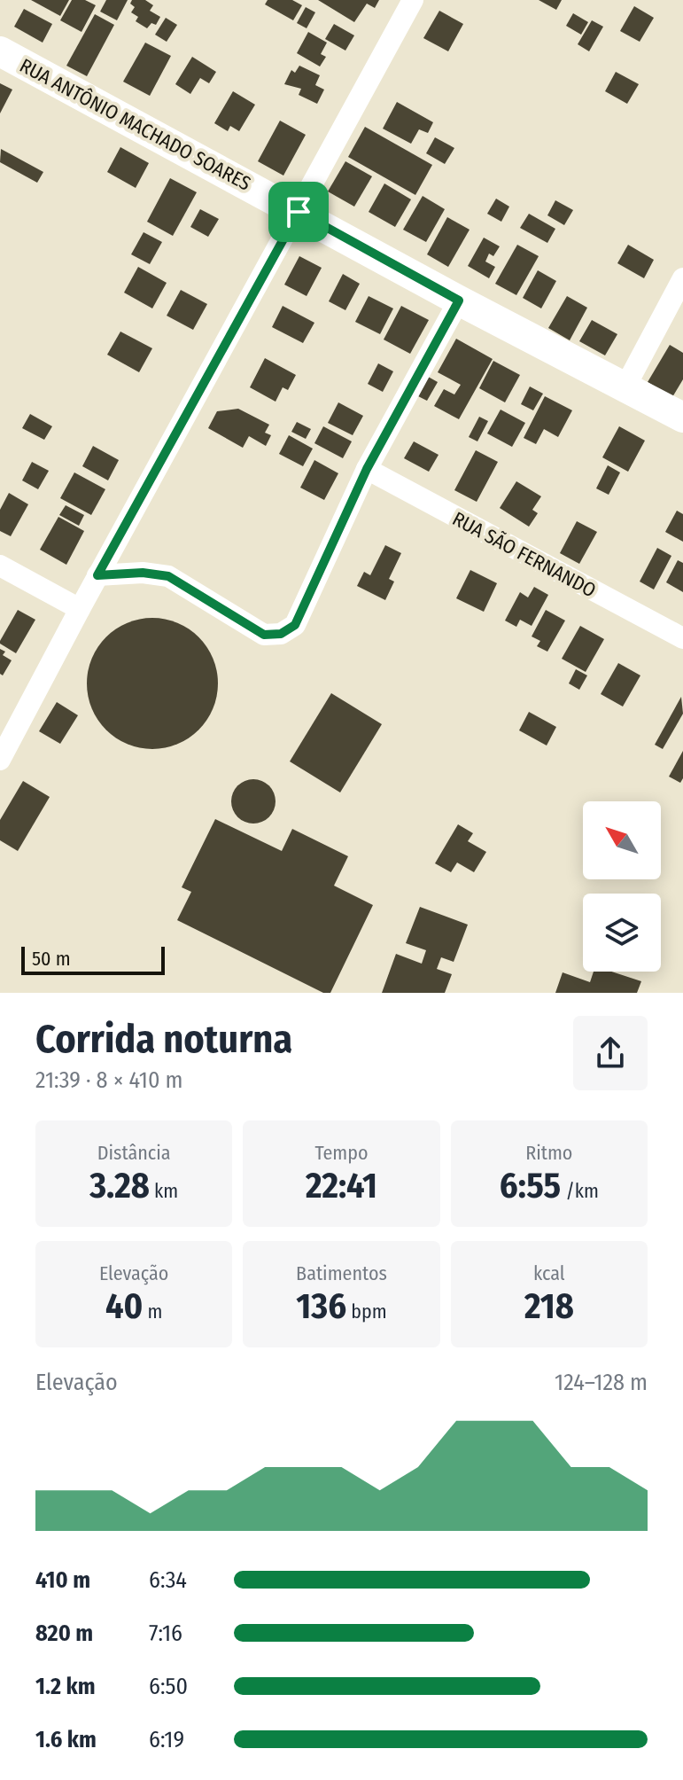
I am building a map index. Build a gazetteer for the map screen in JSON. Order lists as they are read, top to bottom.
{
  "streets": {
    "street": ["RUA ANTÔNIO MACHADO SOARES", "RUA SÃO FERNANDO"]
  },
  "scale_bar": "50 m",
  "north": "top left",
  "page": {
    "scale": "50 m",
    "heading": ["Corrida noturna", "21:39 · 8 × 410 m"],
    "stats": [
      ["Distância", "3.28 km"],
      ["Tempo", "22:41"],
      ["Ritmo", "6:55 /km"],
      ["Elevação", "40 m"],
      ["Batimentos", "136 bpm"],
      ["kcal", "218"]
    ],
    "chart": ["Elevação", "124–128 m"],
    "list": [
      {
        "name": "410 m",
        "note": "6:34"
      },
      {
        "name": "820 m",
        "note": "7:16"
      },
      {
        "name": "1.2 km",
        "note": "6:50"
      },
      {
        "name": "1.6 km",
        "note": "6:19"
      }
    ]
  }
}
